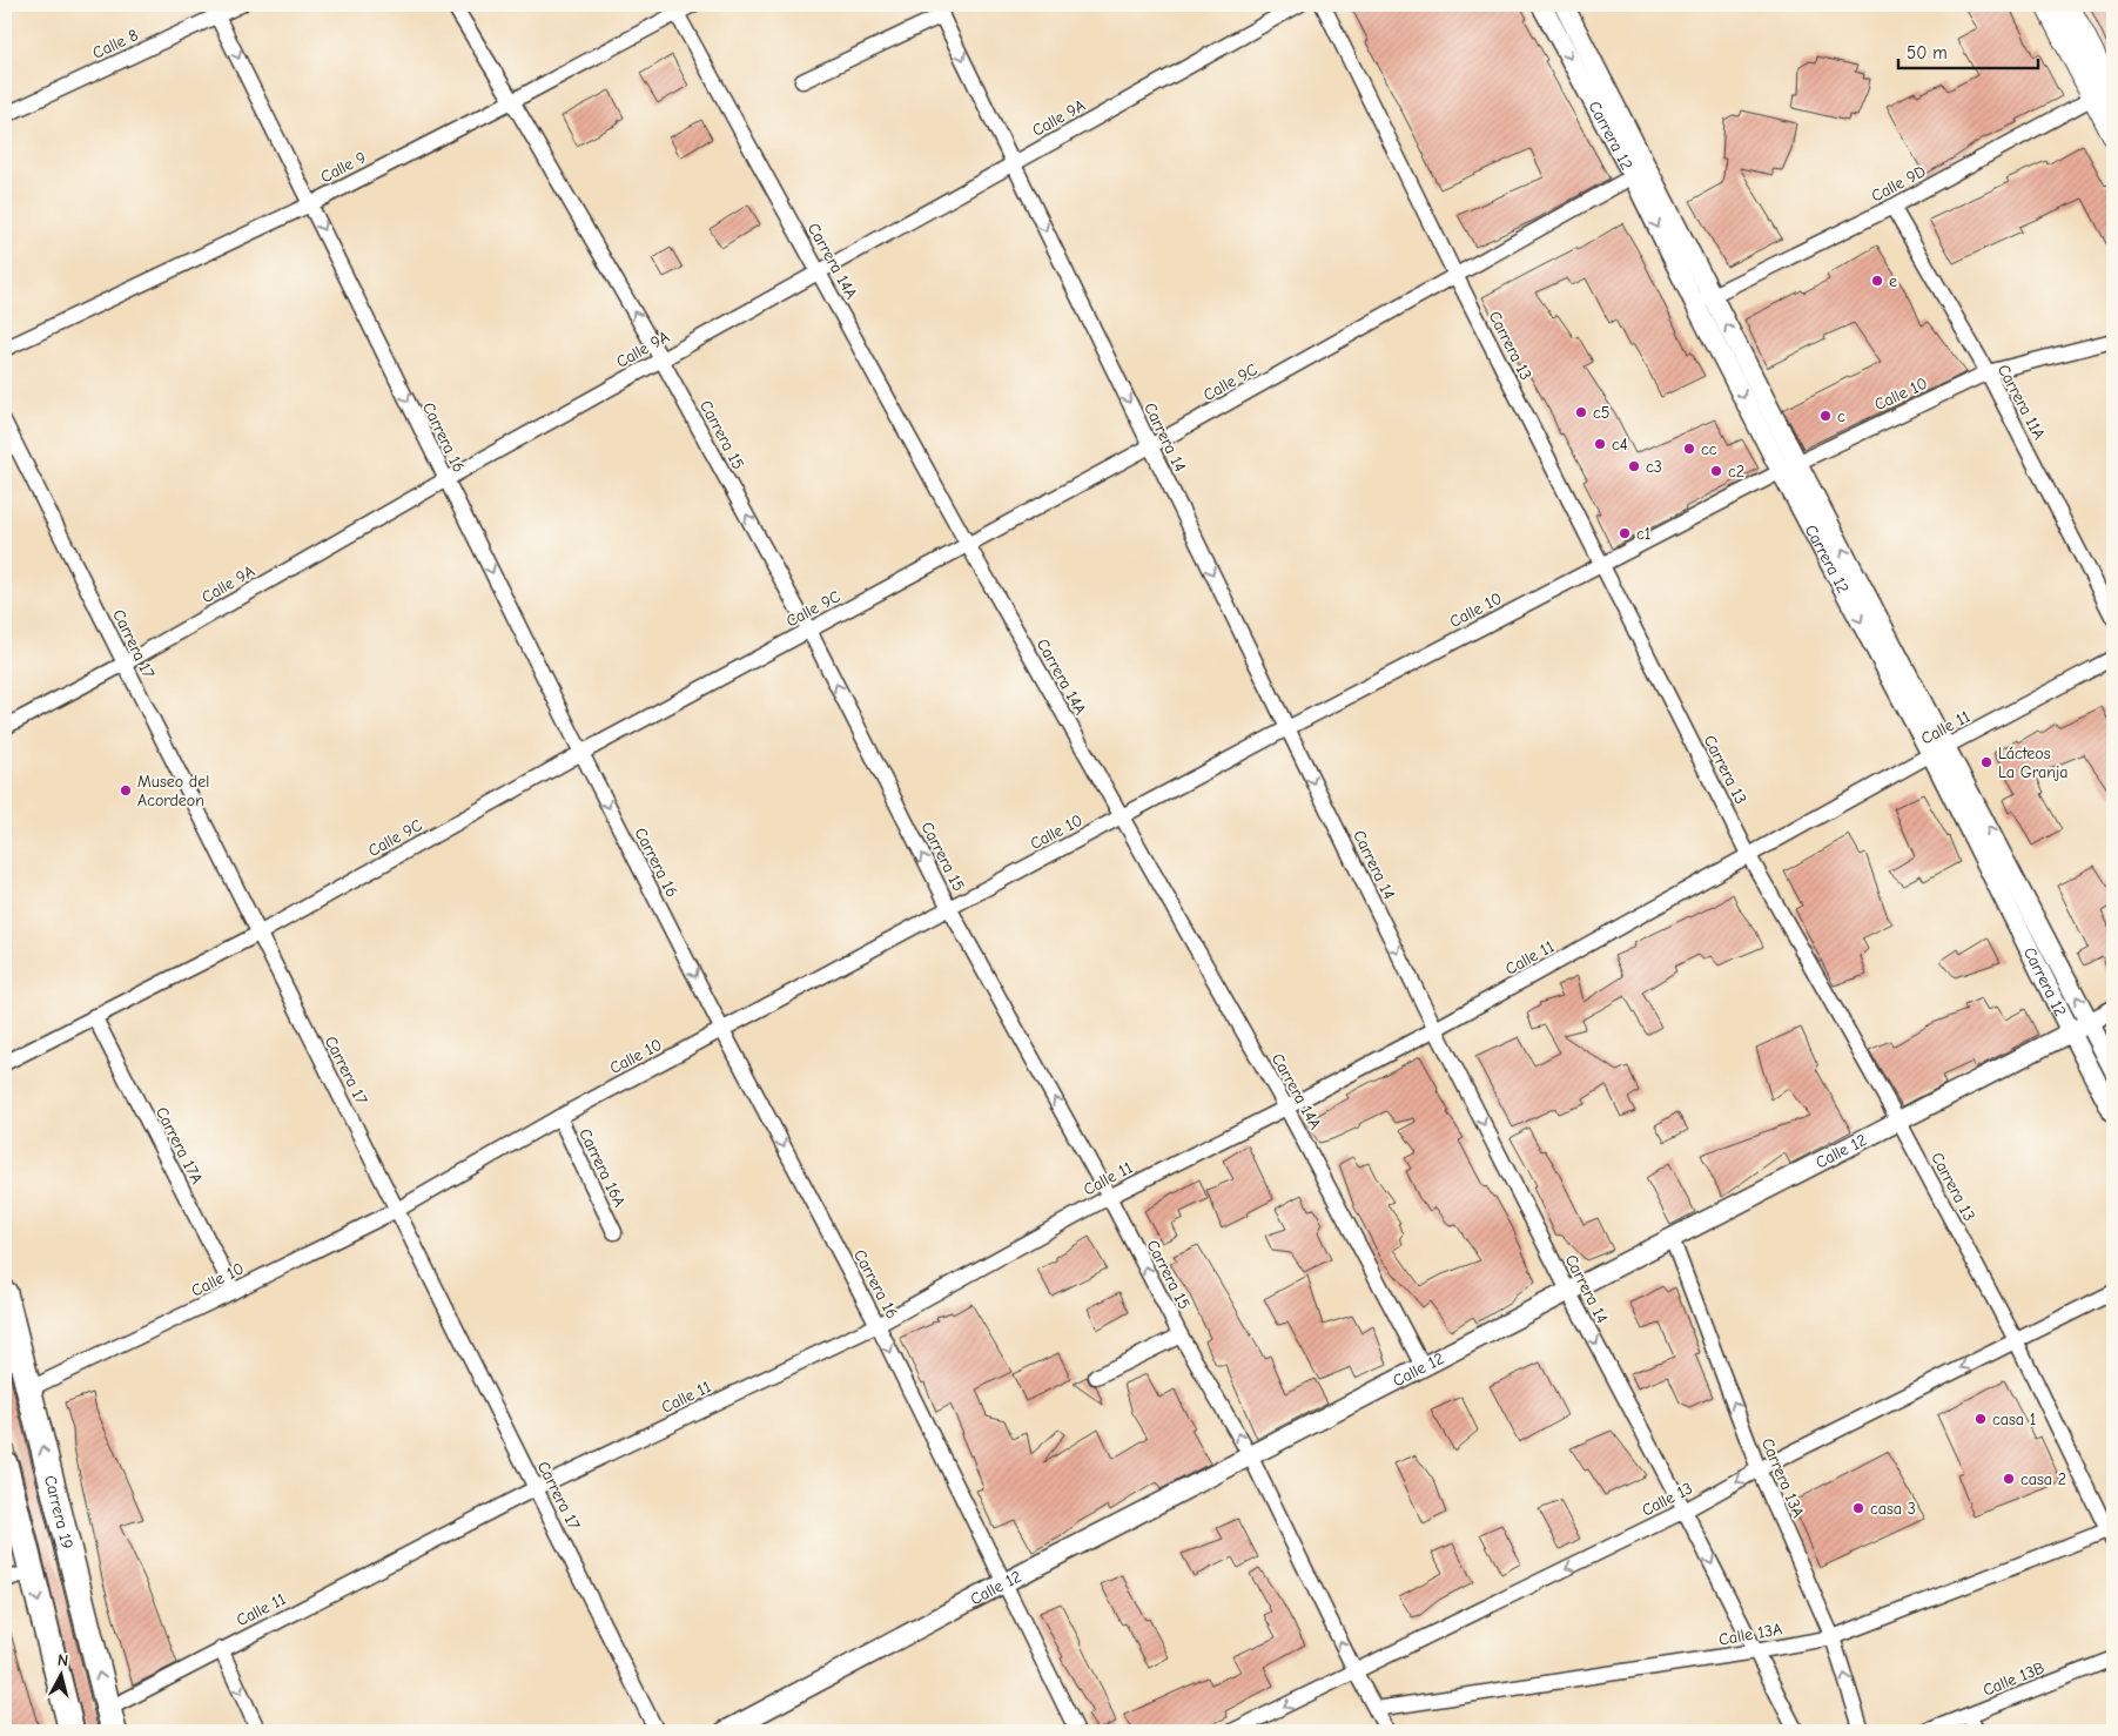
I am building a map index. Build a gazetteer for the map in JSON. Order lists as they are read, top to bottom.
{
  "streets": {
    "highway": ["Carrera 19"],
    "street": [
      "Calle 8",
      "Calle 9A",
      "Carrera 12",
      "Calle 9",
      "Calle 9D",
      "Carrera 14A",
      "Carrera 13",
      "Calle 9C",
      "Calle 10",
      "Carrera 11A",
      "Carrera 15",
      "Carrera 16",
      "Carrera 14",
      "Carrera 17",
      "Calle 11",
      "Carrera 17A",
      "Calle 12",
      "Carrera 16A",
      "Carrera 13A",
      "Calle 13",
      "Calle 13A",
      "Calle 13B"
    ]
  },
  "crossings": [
    ["Calle 8", "Carrera 16"],
    ["Calle 9A", "Carrera 14A"],
    ["Calle 9A", "Carrera 15"],
    ["Calle 9A", "Carrera 16"],
    ["Calle 9A", "Carrera 14"],
    ["Calle 9A", "Carrera 17"],
    ["Carrera 12", "Calle 9D"],
    ["Carrera 12", "Calle 9C"],
    ["Carrera 12", "Calle 10"],
    ["Carrera 12", "Calle 11"],
    ["Carrera 12", "Calle 12"],
    ["Calle 9", "Carrera 14A"],
    ["Calle 9", "Carrera 15"],
    ["Calle 9", "Carrera 16"],
    ["Calle 9D", "Carrera 11A"],
    ["Carrera 14A", "Calle 9C"],
    ["Carrera 14A", "Calle 10"],
    ["Carrera 14A", "Calle 11"],
    ["Carrera 14A", "Calle 12"],
    ["Carrera 13", "Calle 9C"],
    ["Carrera 13", "Calle 10"],
    ["Carrera 13", "Calle 11"],
    ["Carrera 13", "Calle 12"],
    ["Carrera 13", "Calle 13"],
    ["Carrera 13", "Calle 13A"],
    ["Calle 9C", "Carrera 15"],
    ["Calle 9C", "Carrera 16"],
    ["Calle 9C", "Carrera 14"],
    ["Calle 9C", "Carrera 17"],
    ["Calle 9C", "Carrera 17A"],
    ["Calle 10", "Carrera 11A"],
    ["Calle 10", "Carrera 15"],
    ["Calle 10", "Carrera 16"],
    ["Calle 10", "Carrera 14"],
    ["Calle 10", "Carrera 17"],
    ["Calle 10", "Carrera 17A"],
    ["Calle 10", "Carrera 16A"],
    ["Calle 10", "Carrera 19"],
    ["Carrera 15", "Calle 11"],
    ["Carrera 15", "Calle 12"],
    ["Carrera 15", "Calle 13"],
    ["Carrera 15", "Calle 13A"],
    ["Carrera 16", "Calle 11"],
    ["Carrera 16", "Calle 12"],
    ["Carrera 14", "Calle 11"],
    ["Carrera 14", "Calle 12"],
    ["Carrera 14", "Calle 13"],
    ["Carrera 14", "Calle 13A"],
    ["Carrera 17", "Calle 11"],
    ["Calle 11", "Carrera 19"],
    ["Calle 12", "Carrera 13A"],
    ["Carrera 13A", "Calle 13"],
    ["Carrera 13A", "Calle 13A"]
  ],
  "one_way": [
    "Carrera 15",
    "Carrera 16",
    "Carrera 14",
    "Carrera 13A",
    "Calle 13"
  ],
  "places": [
    "e",
    "c5",
    "c",
    "c4",
    "cc",
    "c3",
    "c2",
    "c1",
    "Lácteos La Granja",
    "Museo del Acordeon",
    "casa 1",
    "casa 2",
    "casa 3"
  ],
  "scale_bar": "50 m",
  "north": "top"
}
